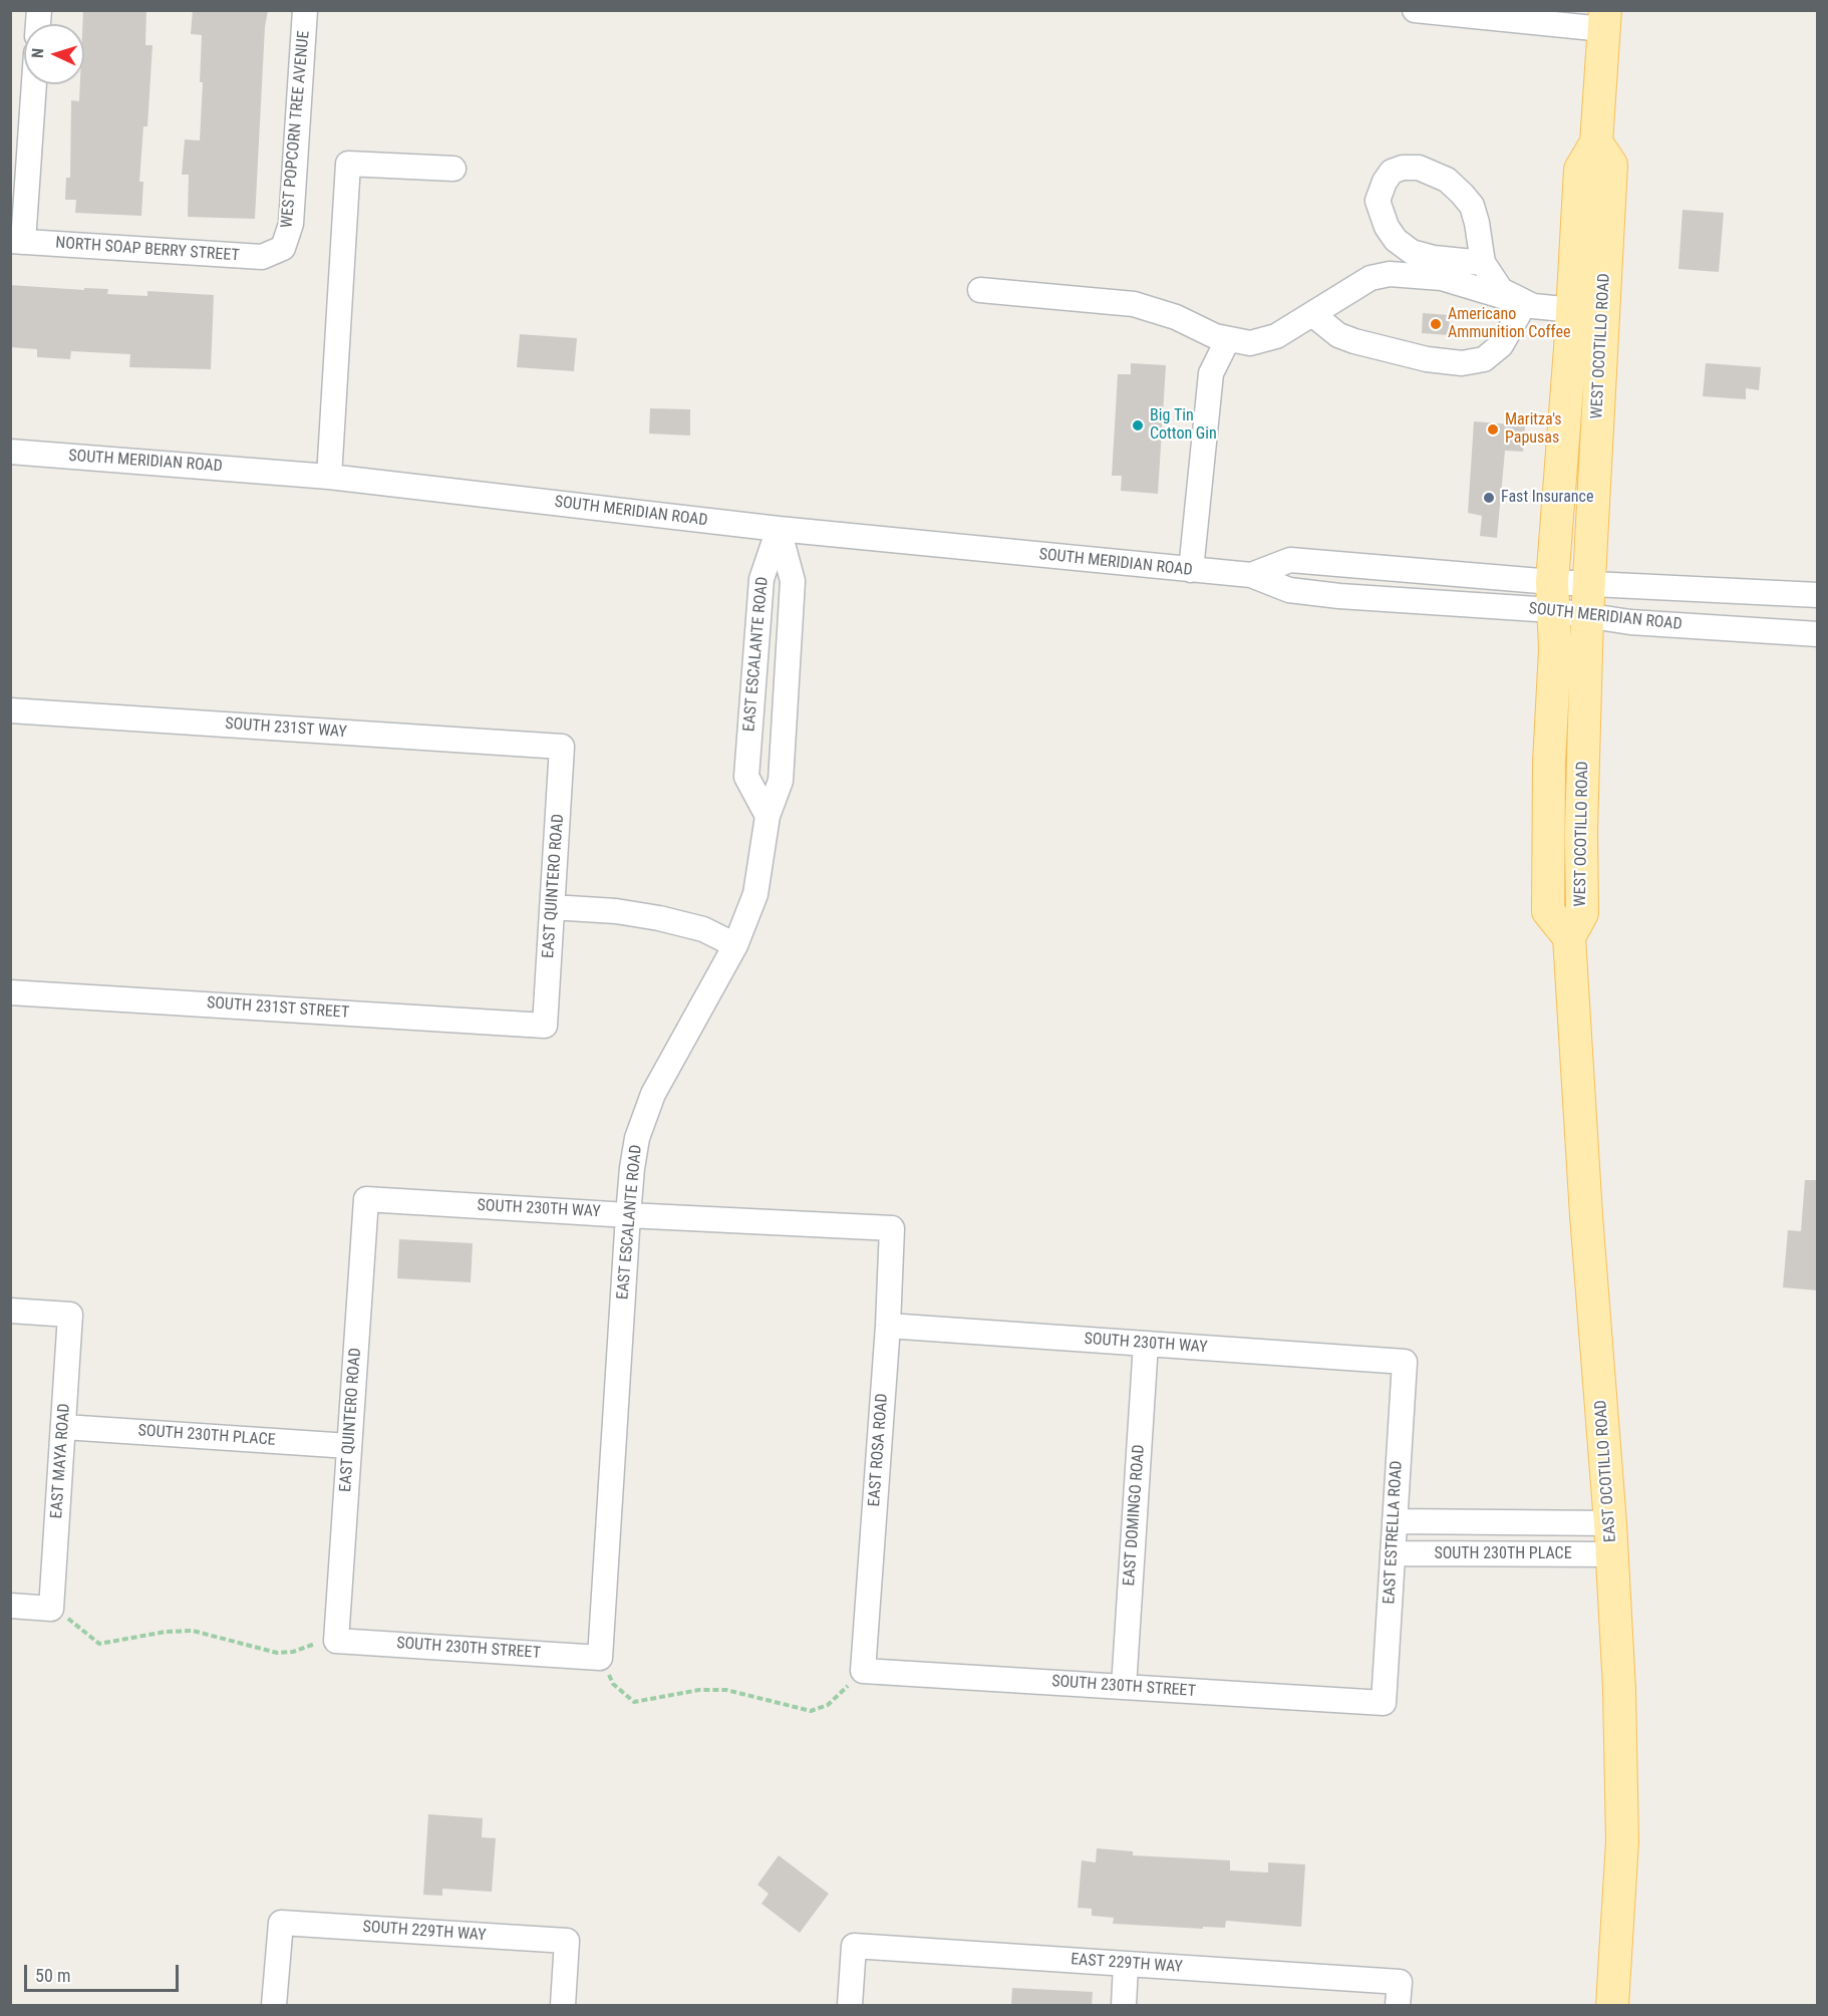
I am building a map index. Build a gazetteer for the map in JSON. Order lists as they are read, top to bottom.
{
  "streets": {
    "main road": ["WEST OCOTILLO ROAD", "EAST OCOTILLO ROAD"],
    "street": [
      "WEST POPCORN TREE AVENUE",
      "NORTH SOAP BERRY STREET",
      "SOUTH MERIDIAN ROAD",
      "EAST ESCALANTE ROAD",
      "SOUTH 231ST WAY",
      "EAST QUINTERO ROAD",
      "SOUTH 231ST STREET",
      "SOUTH 230TH WAY",
      "SOUTH 230TH PLACE",
      "EAST ROSA ROAD",
      "EAST MAYA ROAD",
      "EAST DOMINGO ROAD",
      "EAST ESTRELLA ROAD",
      "SOUTH 230TH STREET",
      "SOUTH 229TH WAY",
      "EAST 229TH WAY"
    ]
  },
  "crossings": [
    ["WEST POPCORN TREE AVENUE", "NORTH SOAP BERRY STREET"],
    ["WEST OCOTILLO ROAD", "SOUTH MERIDIAN ROAD"],
    ["WEST OCOTILLO ROAD", "EAST OCOTILLO ROAD"],
    ["SOUTH MERIDIAN ROAD", "EAST ESCALANTE ROAD"],
    ["EAST ESCALANTE ROAD", "SOUTH 230TH WAY"],
    ["EAST ESCALANTE ROAD", "SOUTH 230TH STREET"],
    ["SOUTH 231ST WAY", "EAST QUINTERO ROAD"],
    ["EAST QUINTERO ROAD", "SOUTH 231ST STREET"],
    ["EAST QUINTERO ROAD", "SOUTH 230TH WAY"],
    ["EAST QUINTERO ROAD", "SOUTH 230TH PLACE"],
    ["EAST QUINTERO ROAD", "SOUTH 230TH STREET"],
    ["SOUTH 230TH WAY", "EAST ROSA ROAD"],
    ["SOUTH 230TH WAY", "EAST DOMINGO ROAD"],
    ["SOUTH 230TH WAY", "EAST ESTRELLA ROAD"],
    ["SOUTH 230TH PLACE", "EAST MAYA ROAD"],
    ["SOUTH 230TH PLACE", "EAST OCOTILLO ROAD"],
    ["SOUTH 230TH PLACE", "EAST ESTRELLA ROAD"],
    ["EAST ROSA ROAD", "SOUTH 230TH STREET"],
    ["EAST DOMINGO ROAD", "SOUTH 230TH STREET"],
    ["EAST ESTRELLA ROAD", "SOUTH 230TH STREET"]
  ],
  "places": [
    "Americano Ammunition Coffee",
    "Big Tin Cotton Gin",
    "Maritza's Papusas",
    "Fast Insurance"
  ],
  "scale_bar": "50 m",
  "north": "left"
}
